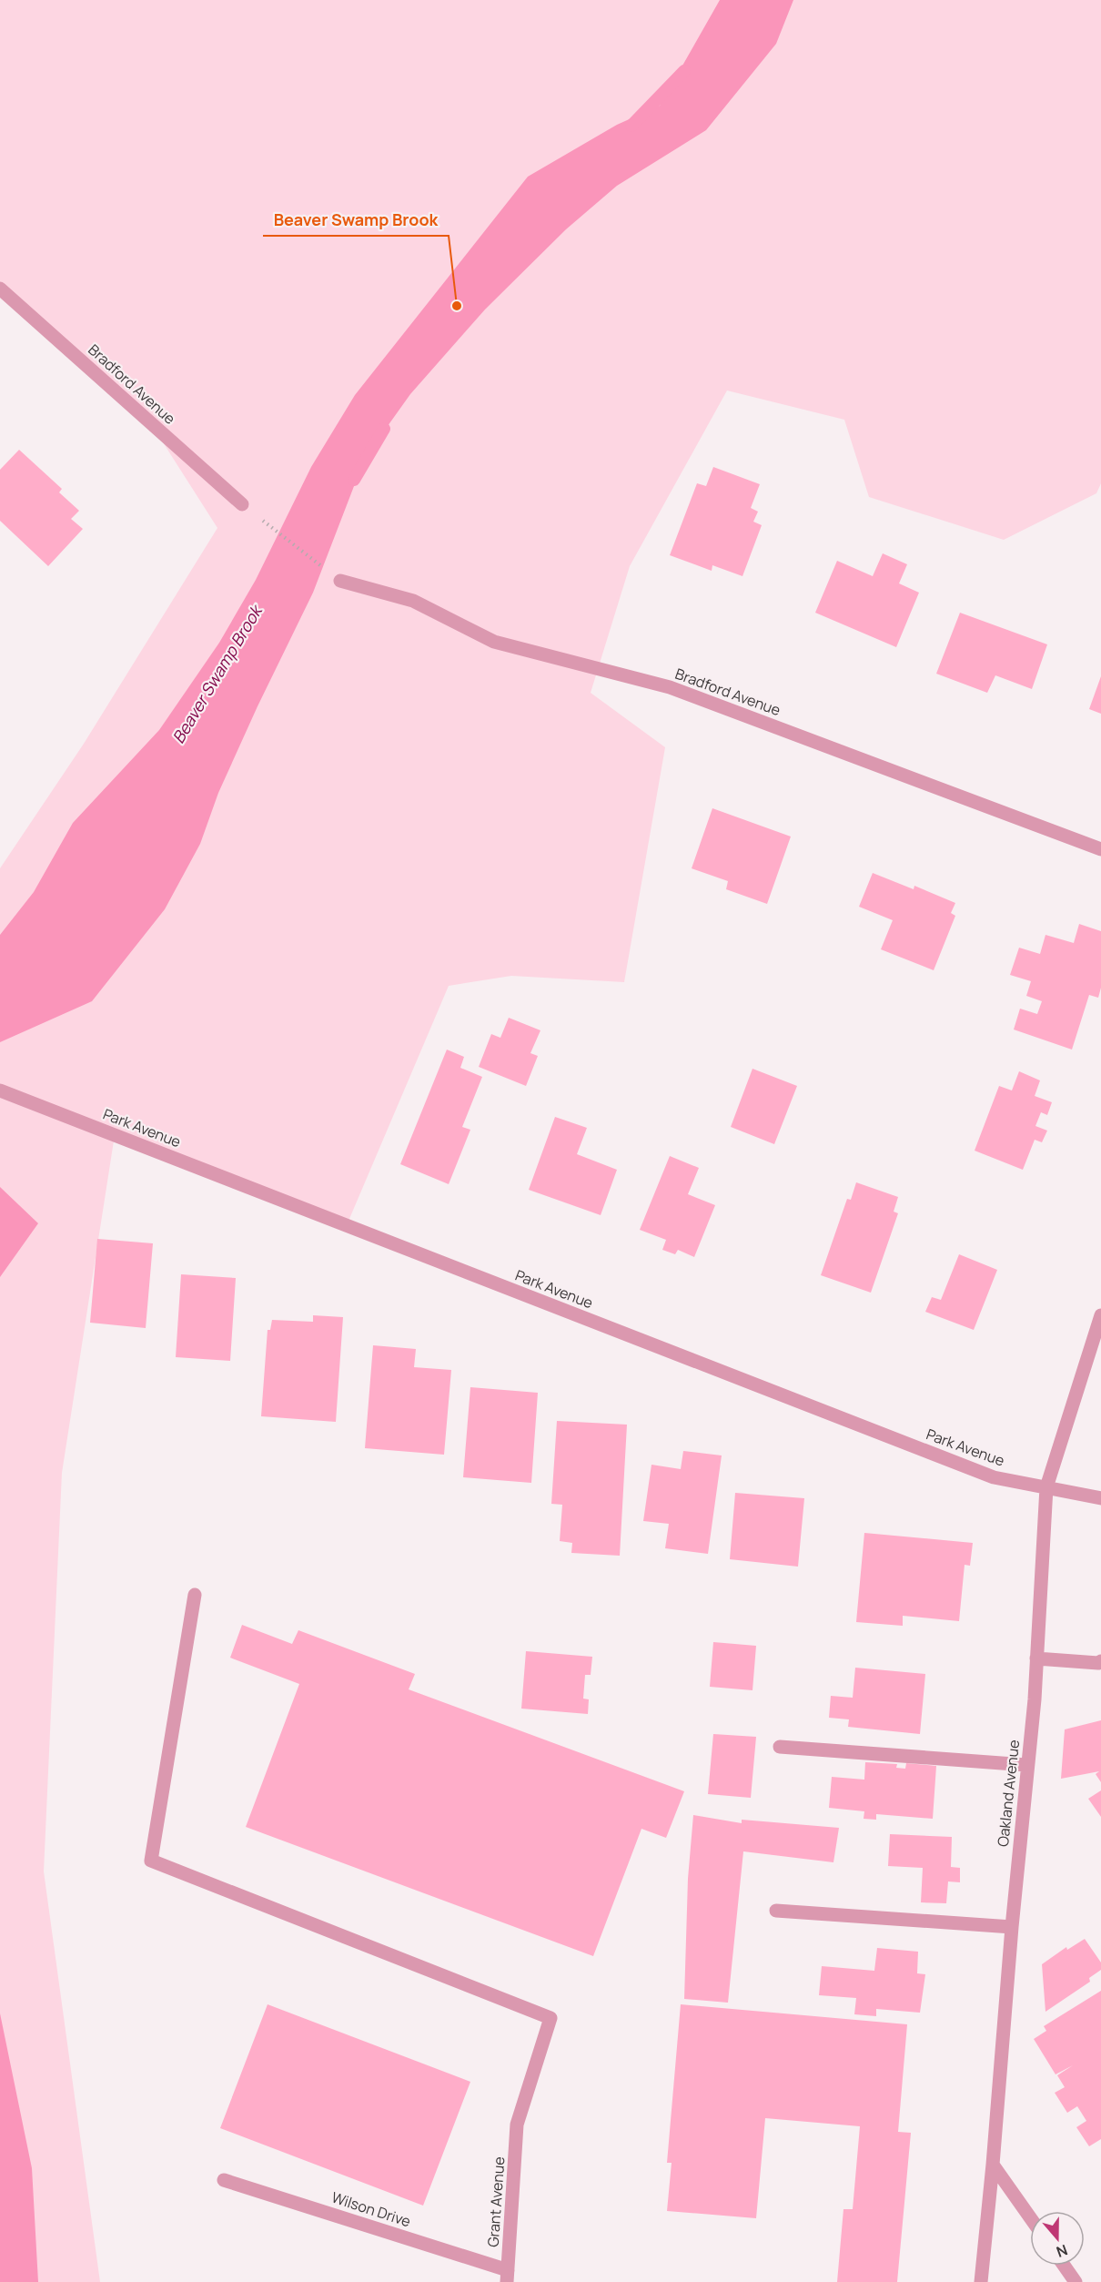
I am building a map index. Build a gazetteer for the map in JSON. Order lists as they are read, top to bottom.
{
  "streets": {
    "street": [
      "Bradford Avenue",
      "Park Avenue",
      "Oakland Avenue",
      "Grant Avenue",
      "Wilson Drive"
    ]
  },
  "crossings": [
    ["Park Avenue", "Oakland Avenue"],
    ["Grant Avenue", "Wilson Drive"]
  ],
  "water": ["Beaver Swamp Brook"],
  "places": ["Beaver Swamp Brook"],
  "north": "bottom"
}
